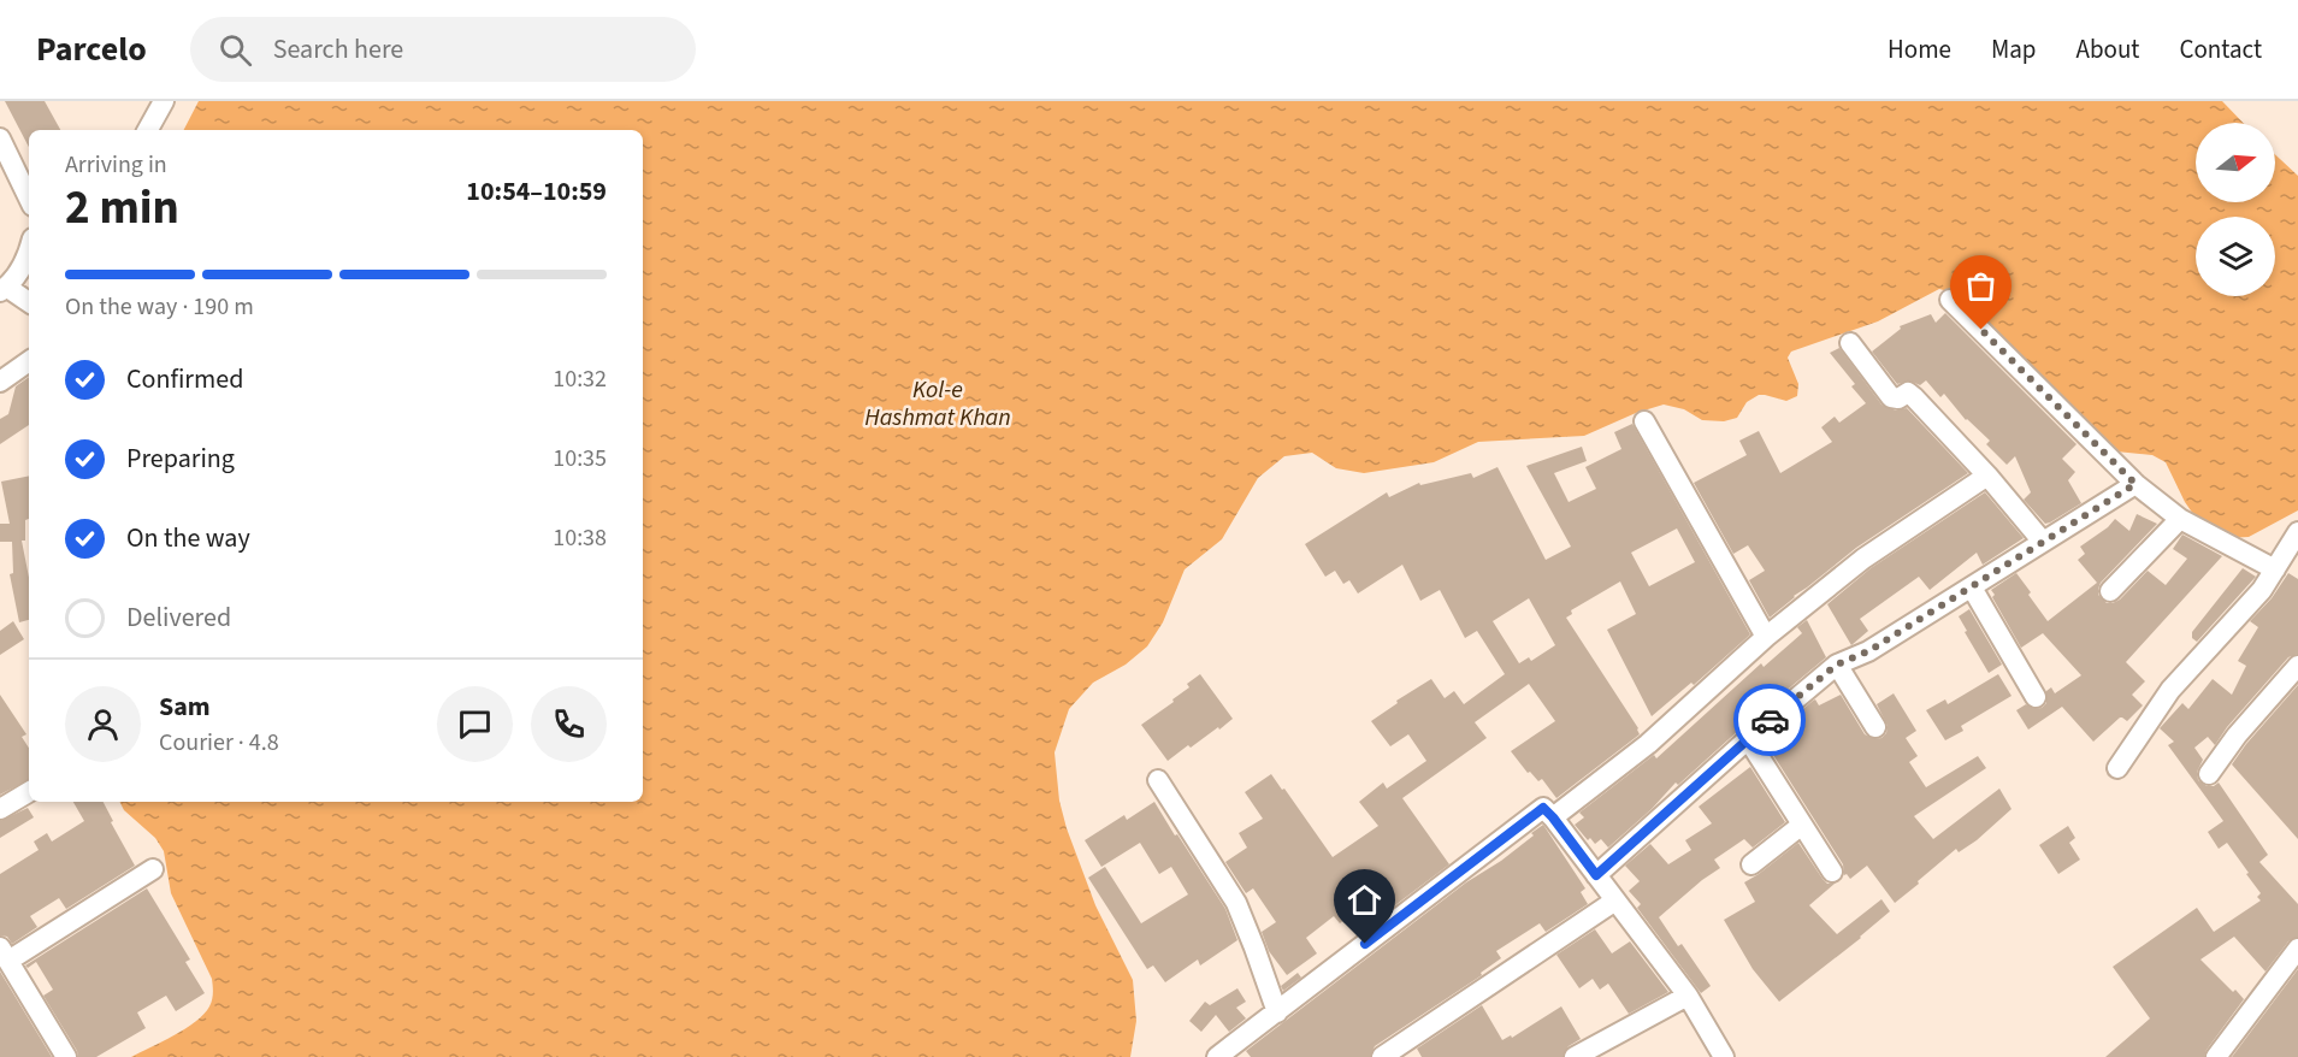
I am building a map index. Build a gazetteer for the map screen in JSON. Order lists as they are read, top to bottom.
{
  "water": ["Kol-e Hashmat Khan"],
  "north": "right",
  "page": {
    "header": "Parcelo",
    "search": "Search here",
    "nav": [
      "Home",
      "Map",
      "About",
      "Contact"
    ],
    "heading": ["2 min", "Arriving in", "10:54–10:59"],
    "panel": ["Sam", "Courier · 4.8"],
    "bar": "On the way · 190 m",
    "list": [
      ["Confirmed", "10:32"],
      ["Preparing", "10:35"],
      ["On the way", "10:38"],
      "Delivered"
    ]
  }
}
